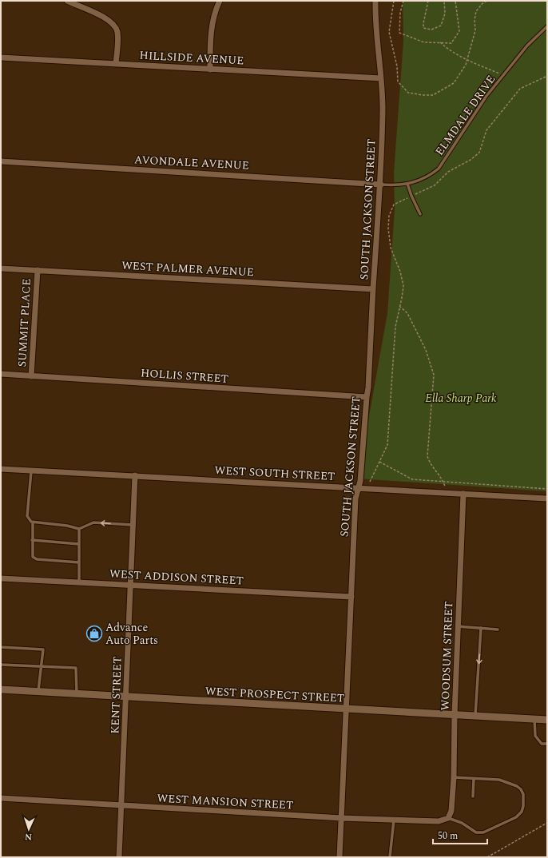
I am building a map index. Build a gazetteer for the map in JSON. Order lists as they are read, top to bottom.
{
  "streets": {
    "street": [
      "HILLSIDE AVENUE",
      "AVONDALE AVENUE",
      "SOUTH JACKSON STREET",
      "WEST PALMER AVENUE",
      "SUMMIT PLACE",
      "HOLLIS STREET",
      "WEST SOUTH STREET",
      "WEST ADDISON STREET",
      "WOODSUM STREET",
      "WEST PROSPECT STREET",
      "KENT STREET",
      "WEST MANSION STREET"
    ],
    "lane": ["ELMDALE DRIVE"]
  },
  "crossings": [
    ["HILLSIDE AVENUE", "SOUTH JACKSON STREET"],
    ["ELMDALE DRIVE", "AVONDALE AVENUE"],
    ["ELMDALE DRIVE", "SOUTH JACKSON STREET"],
    ["AVONDALE AVENUE", "SOUTH JACKSON STREET"],
    ["SOUTH JACKSON STREET", "WEST PALMER AVENUE"],
    ["SOUTH JACKSON STREET", "HOLLIS STREET"],
    ["SOUTH JACKSON STREET", "WEST SOUTH STREET"],
    ["SOUTH JACKSON STREET", "WEST ADDISON STREET"],
    ["SOUTH JACKSON STREET", "WEST PROSPECT STREET"],
    ["SOUTH JACKSON STREET", "WEST MANSION STREET"],
    ["WEST PALMER AVENUE", "SUMMIT PLACE"],
    ["SUMMIT PLACE", "HOLLIS STREET"],
    ["WEST SOUTH STREET", "WOODSUM STREET"],
    ["WEST SOUTH STREET", "KENT STREET"],
    ["WEST ADDISON STREET", "KENT STREET"],
    ["WOODSUM STREET", "WEST PROSPECT STREET"],
    ["WOODSUM STREET", "WEST MANSION STREET"],
    ["WEST PROSPECT STREET", "KENT STREET"],
    ["KENT STREET", "WEST MANSION STREET"]
  ],
  "parks": ["Ella Sharp Park"],
  "places": {
    "shop": ["Advance Auto Parts"]
  },
  "scale_bar": "50 m",
  "north": "bottom"
}
